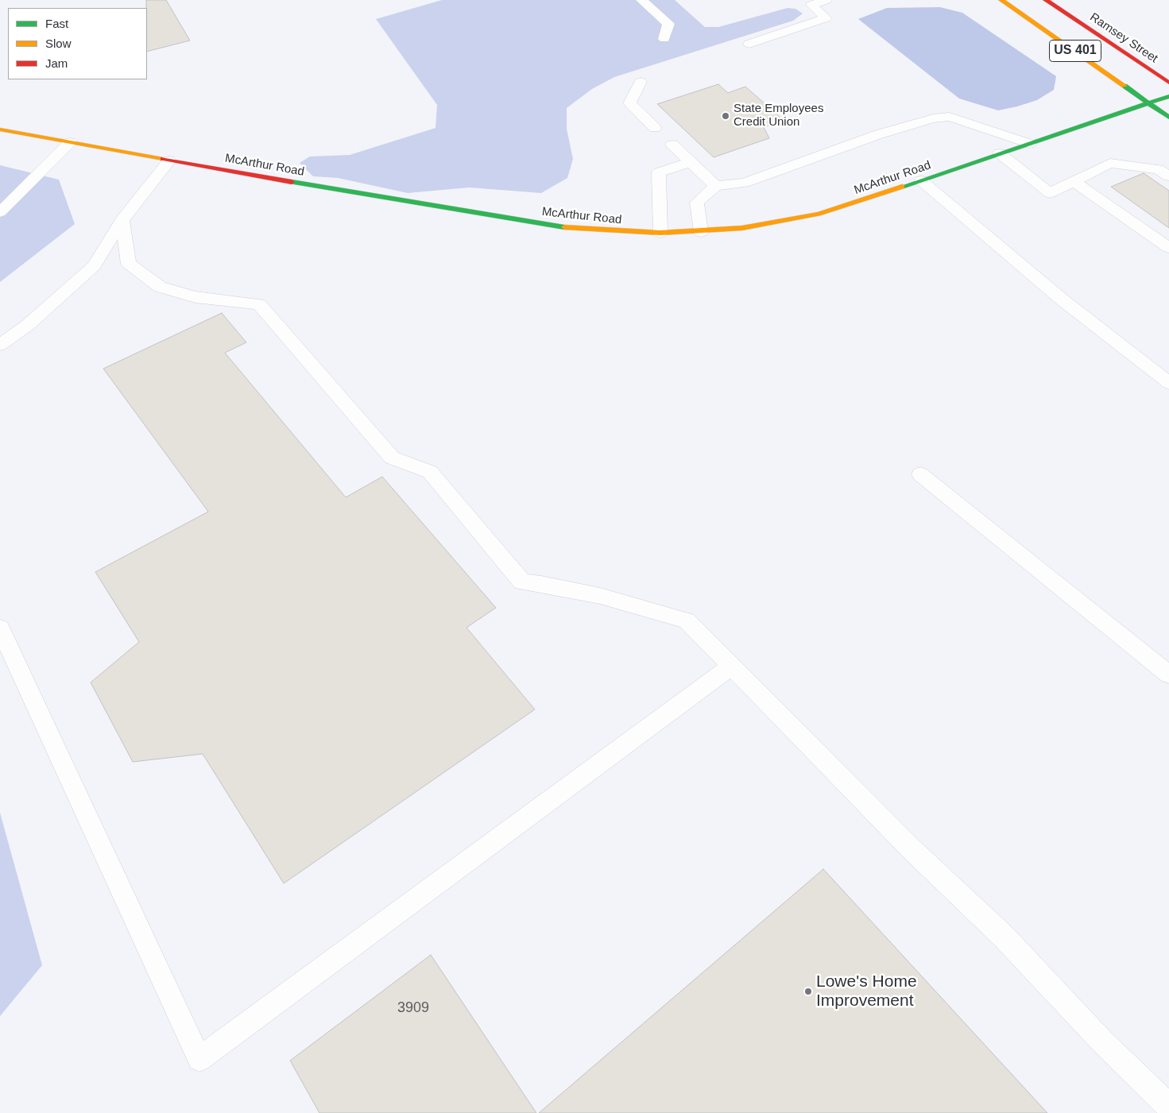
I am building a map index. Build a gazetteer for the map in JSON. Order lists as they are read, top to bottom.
{
  "streets": {
    "main road": ["Ramsey Street", "US 401", "McArthur Road"]
  },
  "crossings": [
    ["US 401", "McArthur Road"]
  ],
  "places": ["State Employees Credit Union", "Lowe's Home Improvement"],
  "house_numbers": ["3909"],
  "legend": ["Fast", "Slow", "Jam"]
}
